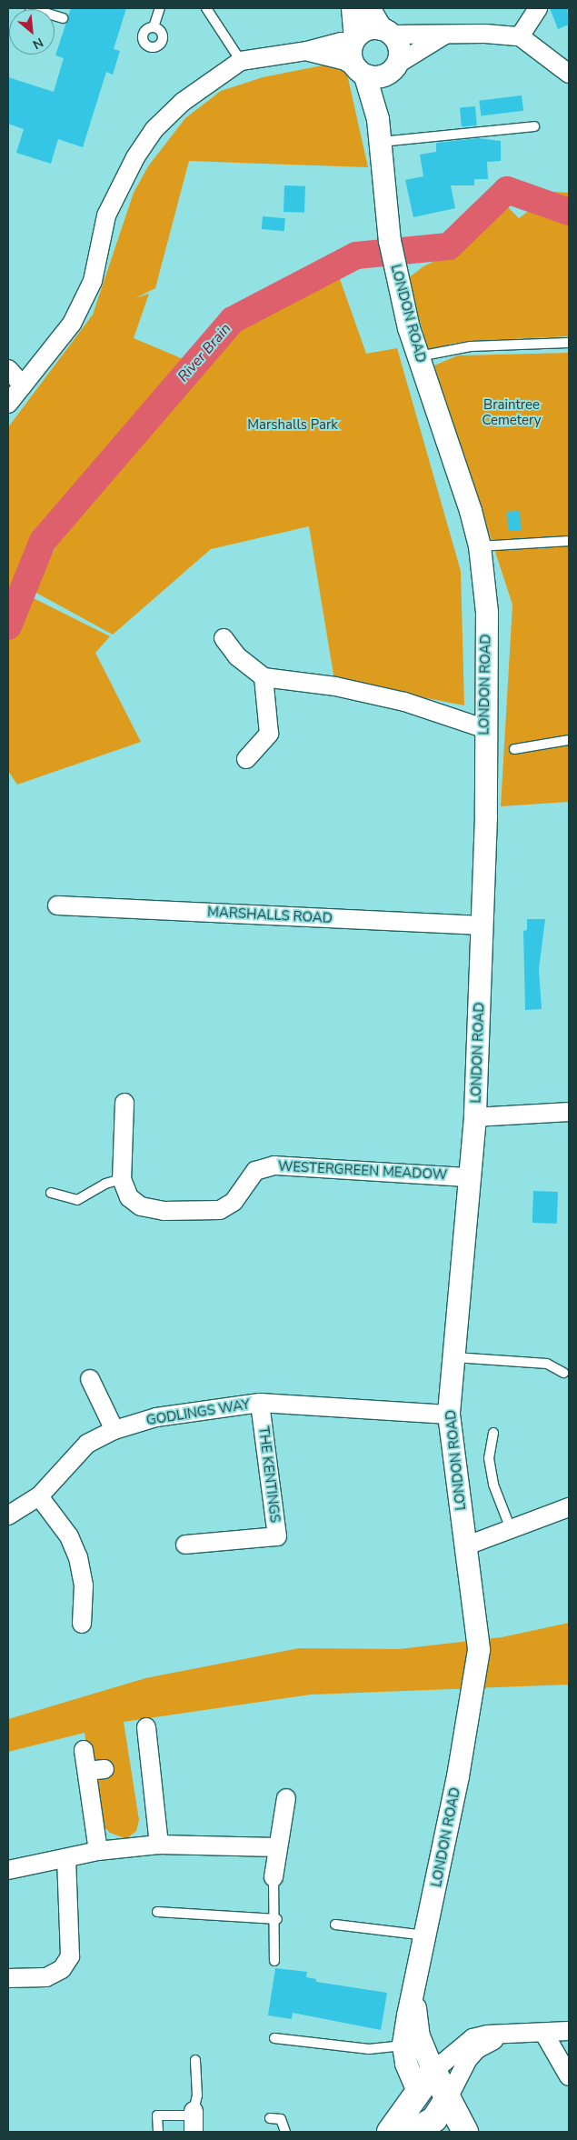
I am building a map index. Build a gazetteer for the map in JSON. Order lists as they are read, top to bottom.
{
  "streets": {
    "street": [
      "LONDON ROAD",
      "MARSHALLS ROAD",
      "WESTERGREEN MEADOW",
      "GODLINGS WAY",
      "THE KENTINGS"
    ]
  },
  "crossings": [
    ["LONDON ROAD", "MARSHALLS ROAD"],
    ["LONDON ROAD", "WESTERGREEN MEADOW"],
    ["LONDON ROAD", "GODLINGS WAY"],
    ["GODLINGS WAY", "THE KENTINGS"]
  ],
  "water": ["River Brain"],
  "parks": ["Braintree Cemetery", "Marshalls Park"],
  "north": "bottom right"
}
